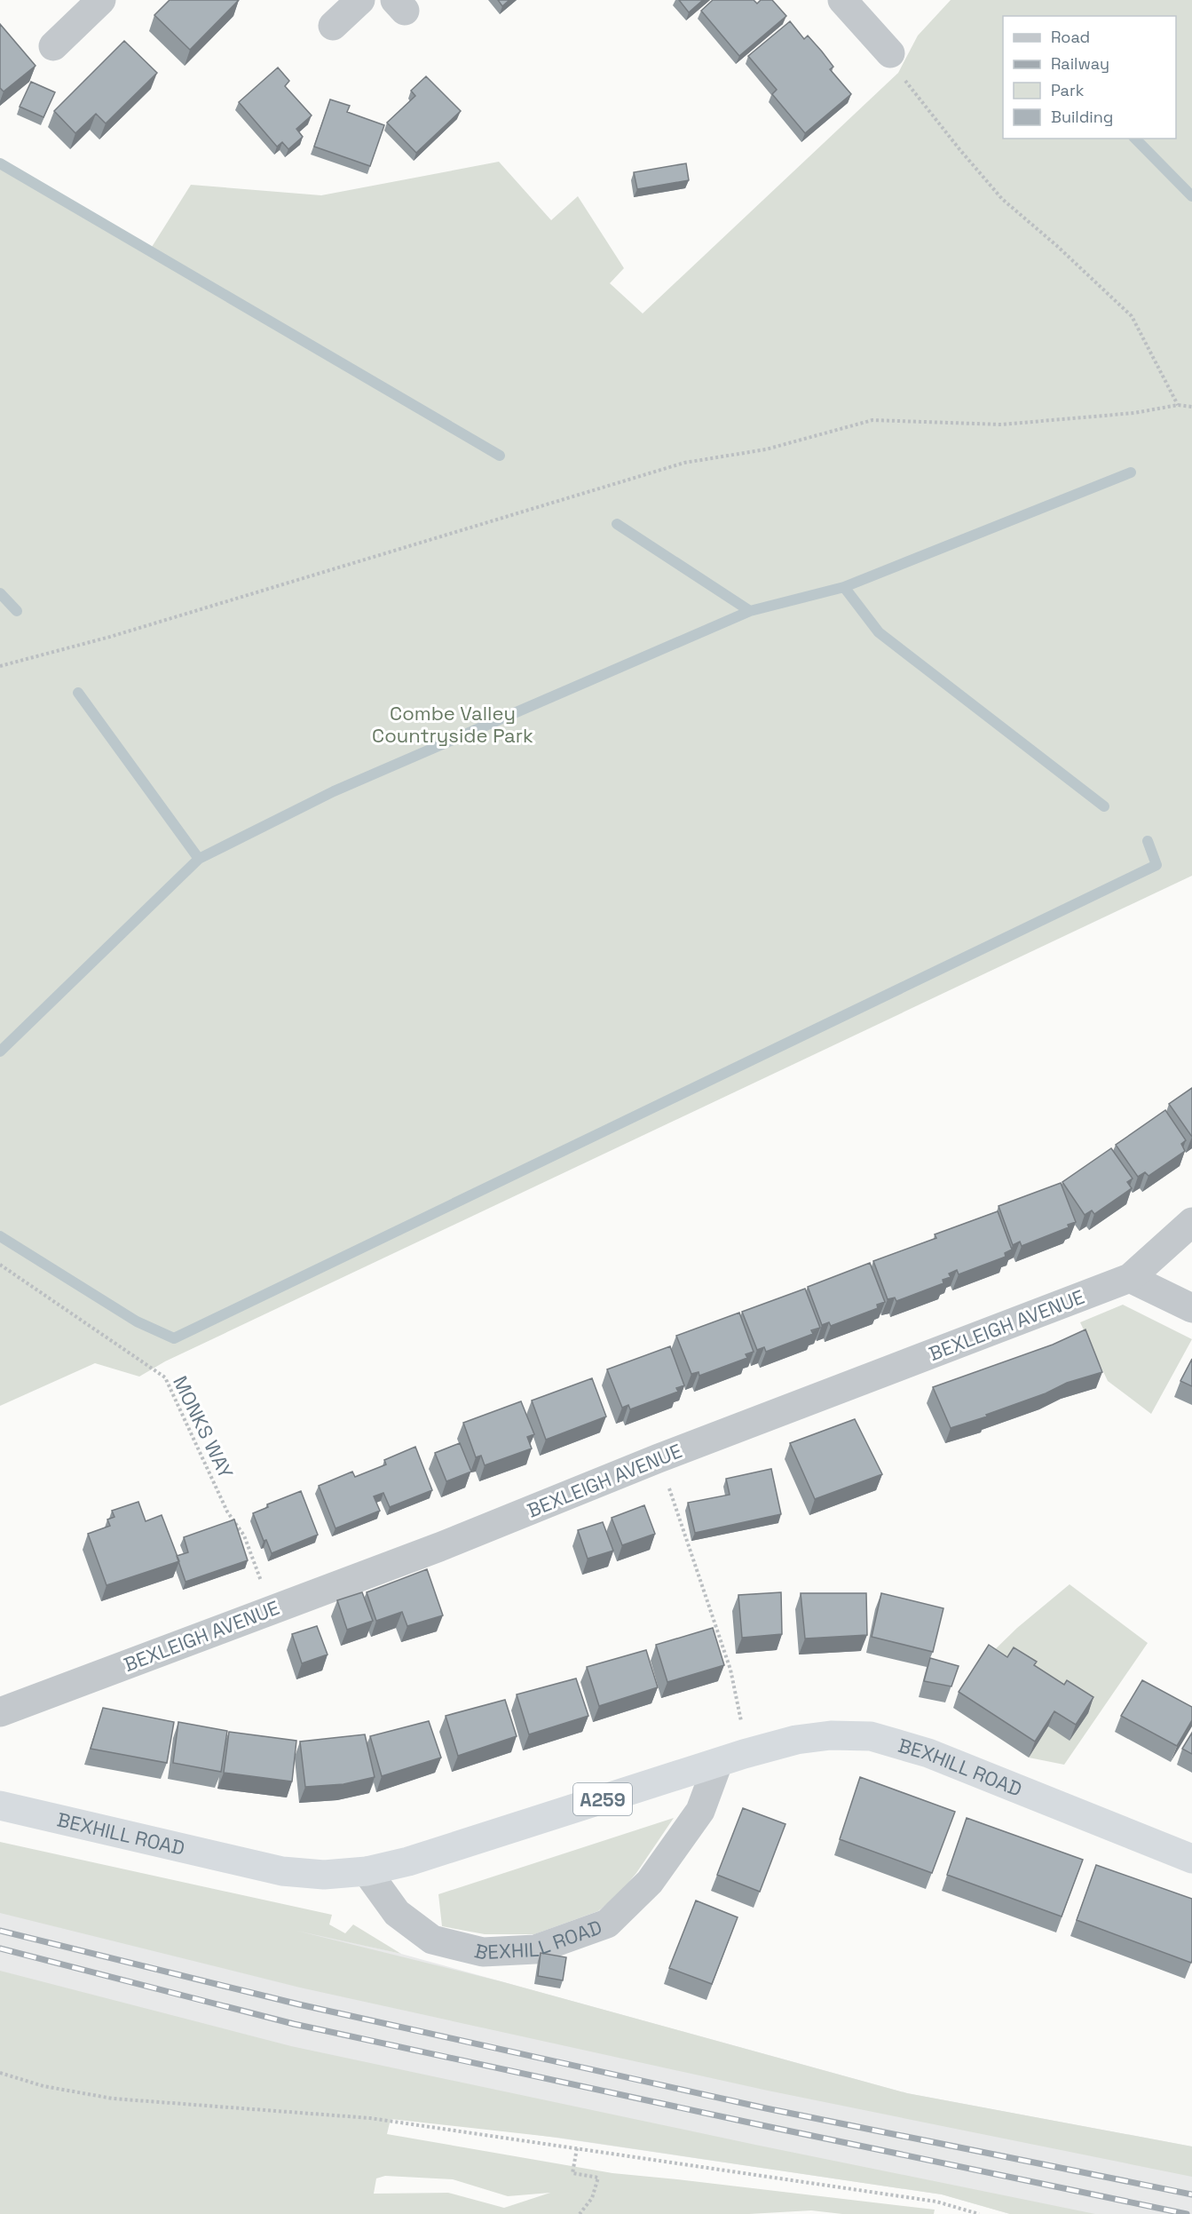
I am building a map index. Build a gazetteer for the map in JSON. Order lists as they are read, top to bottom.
{
  "streets": {
    "highway": ["BEXHILL ROAD", "A259"],
    "street": ["BEXLEIGH AVENUE"],
    "path": ["MONKS WAY"]
  },
  "parks": ["Combe Valley Countryside Park"],
  "legend": [
    "Road",
    "Railway",
    "Park",
    "Building"
  ]
}
